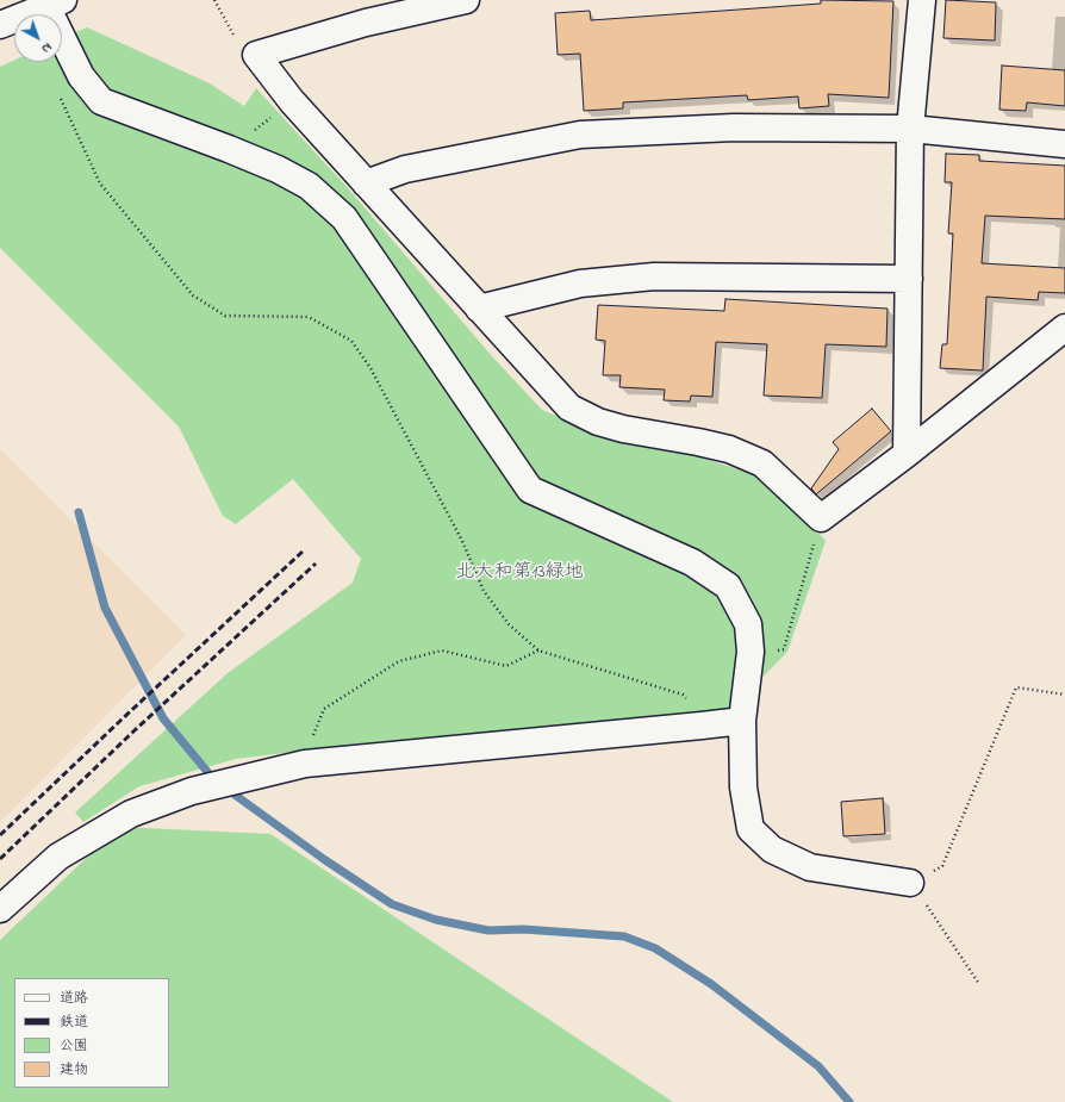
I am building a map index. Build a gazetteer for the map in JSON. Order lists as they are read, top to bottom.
{
  "parks": ["北大和第13緑地"],
  "legend": [
    "道路",
    "鉄道",
    "公園",
    "建物"
  ],
  "north": "bottom right"
}
